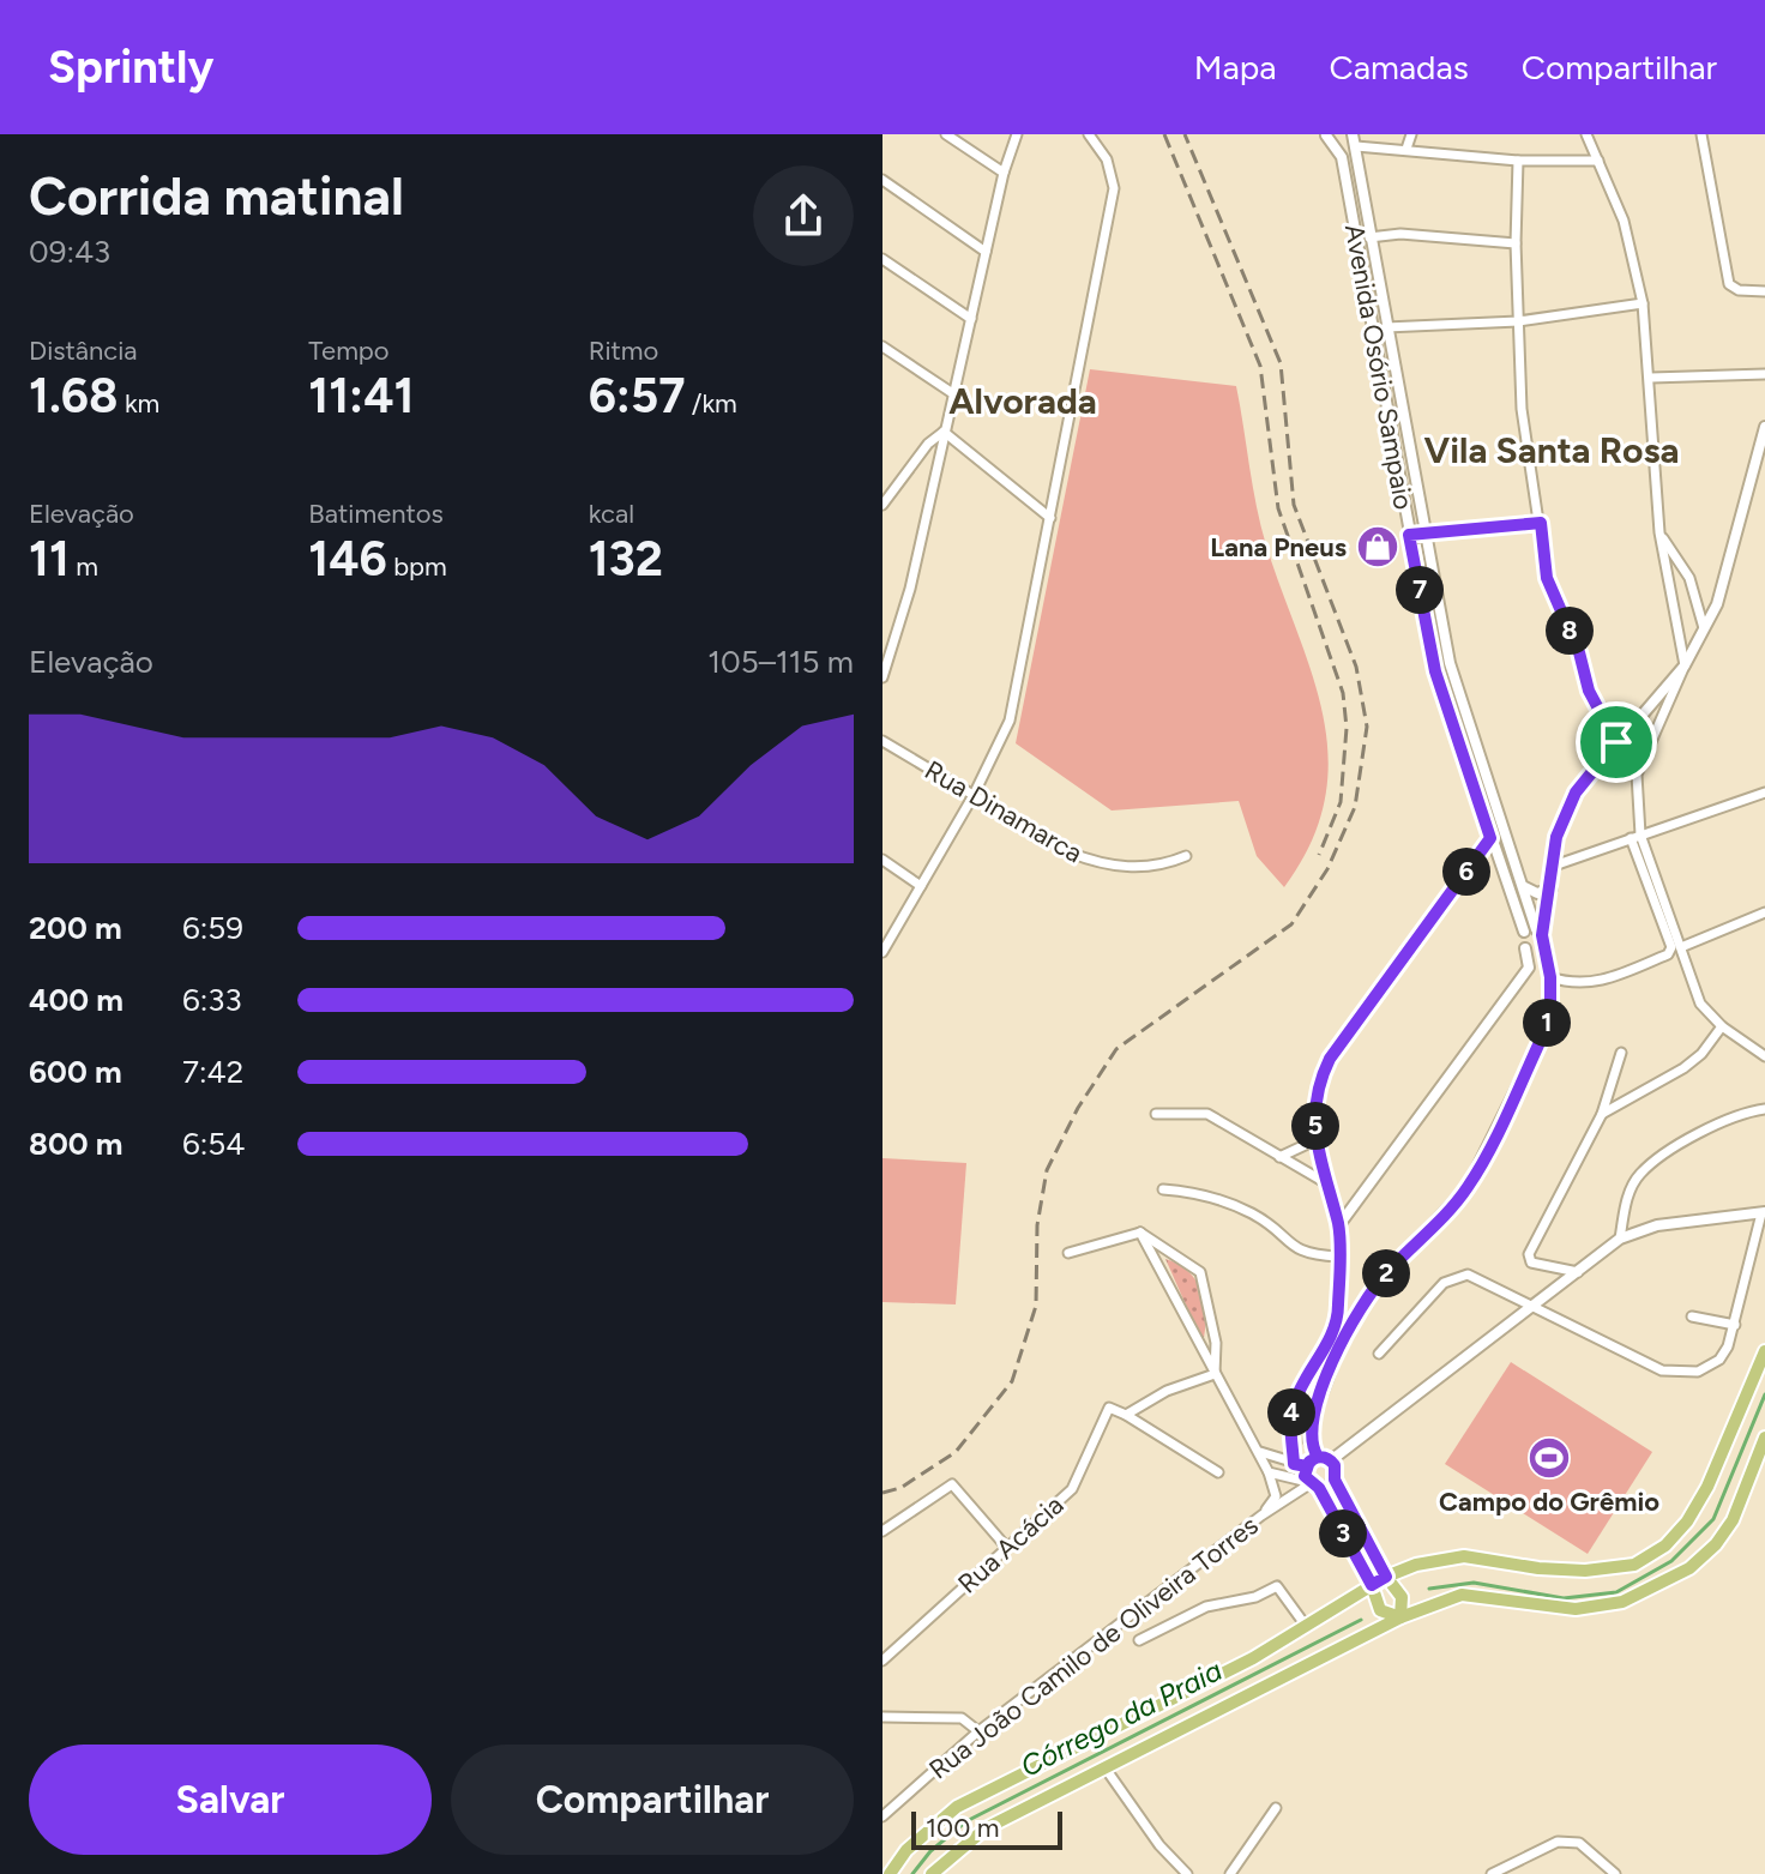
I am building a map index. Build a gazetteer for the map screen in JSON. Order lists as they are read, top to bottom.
{
  "streets": {
    "street": [
      "Avenida Osório Sampaio",
      "Rua Dinamarca",
      "Rua Acácia",
      "Rua João Camilo de Oliveira Torres"
    ]
  },
  "districts": ["Alvorada", "Vila Santa Rosa"],
  "water": ["Córrego da Praia"],
  "places": {
    "shop": ["Lana Pneus"],
    "sports": ["Campo do Grêmio"]
  },
  "scale_bar": "100 m",
  "page": {
    "header": "Sprintly",
    "nav": ["Mapa", "Camadas", "Compartilhar"],
    "heading": ["Corrida matinal", "09:43"],
    "stats": [
      ["Distância", "1.68 km"],
      ["Tempo", "11:41"],
      ["Ritmo", "6:57 /km"],
      ["Elevação", "11 m"],
      ["Batimentos", "146 bpm"],
      ["kcal", "132"]
    ],
    "pins": [
      "7",
      "8",
      "6",
      "1",
      "5",
      "2",
      "4",
      "3"
    ],
    "chart": ["Elevação", "105–115 m"],
    "list": [
      {
        "name": "200 m",
        "note": "6:59"
      },
      {
        "name": "400 m",
        "note": "6:33"
      },
      {
        "name": "600 m",
        "note": "7:42"
      },
      {
        "name": "800 m",
        "note": "6:54"
      }
    ],
    "buttons": ["Salvar", "Compartilhar"],
    "scale": "100 m"
  }
}
